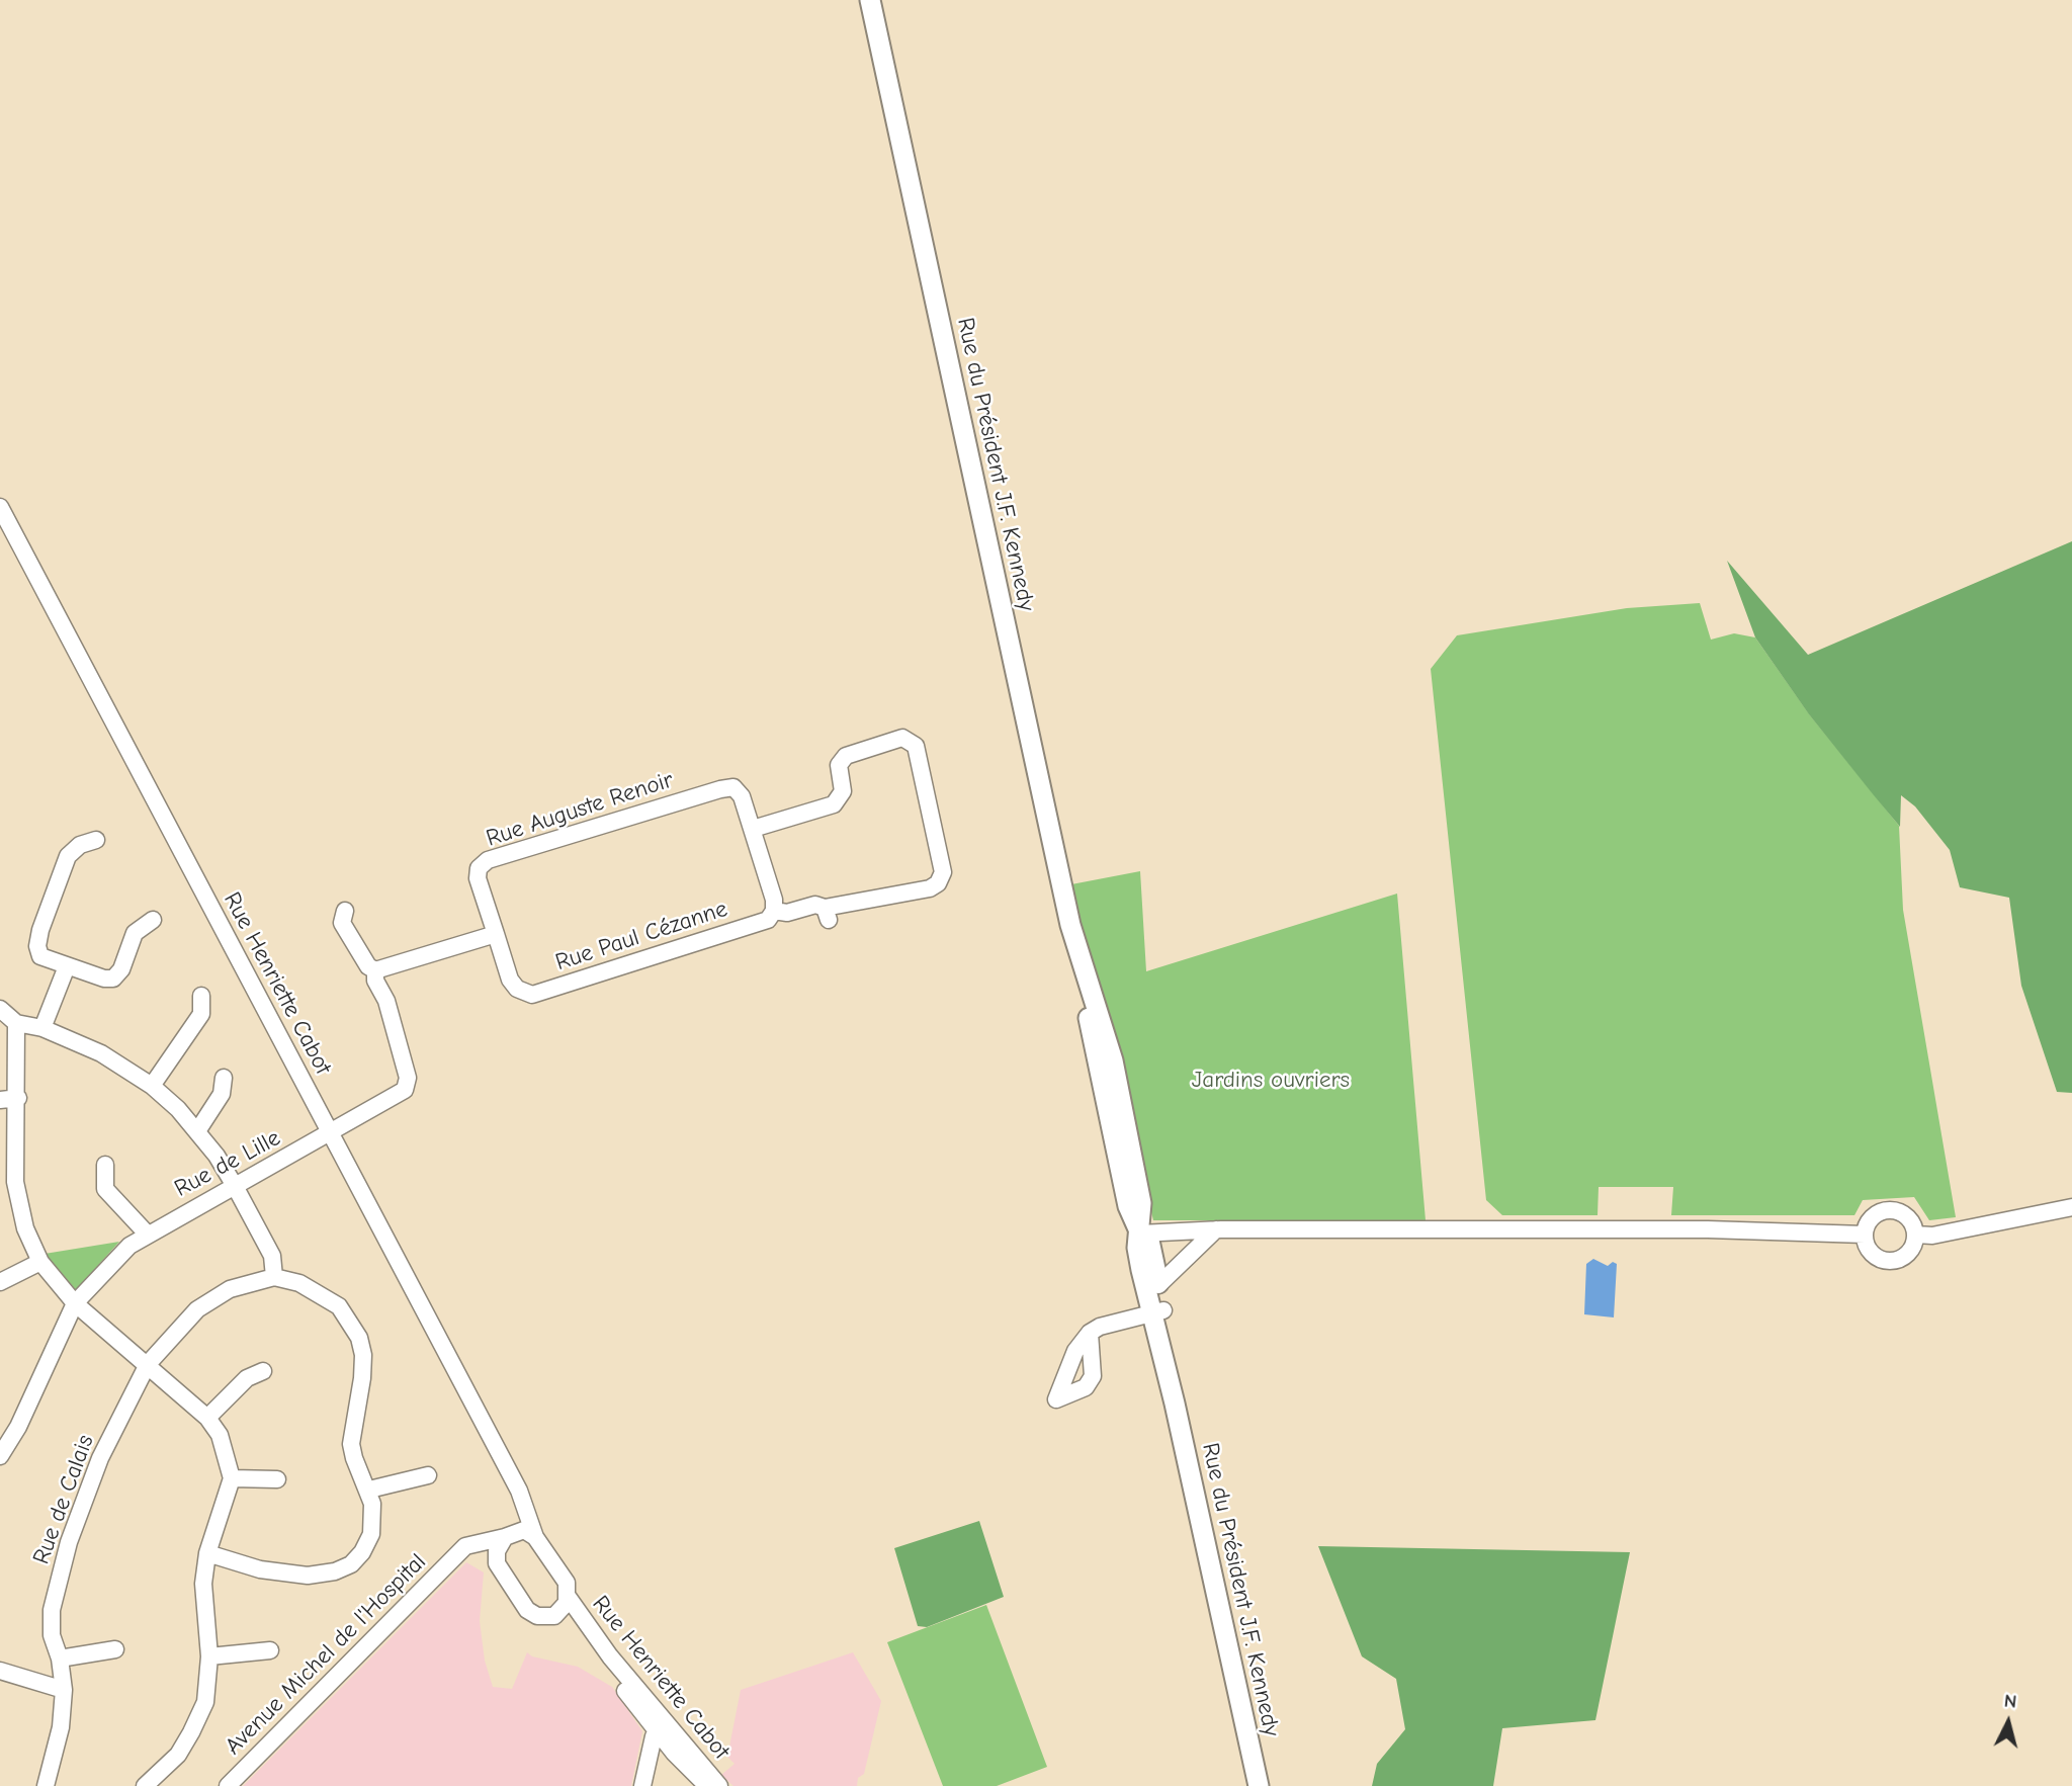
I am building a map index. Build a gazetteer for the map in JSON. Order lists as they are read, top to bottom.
{
  "streets": {
    "main road": ["Rue du Président J.F. Kennedy"],
    "street": [
      "Rue Auguste Renoir",
      "Rue Paul Cézanne",
      "Rue Henriette Cabot",
      "Rue de Lille",
      "Rue de Calais",
      "Avenue Michel de l'Hospital"
    ]
  },
  "crossings": [
    ["Rue Auguste Renoir", "Rue Paul Cézanne"],
    ["Rue Henriette Cabot", "Rue de Lille"],
    ["Rue Henriette Cabot", "Avenue Michel de l'Hospital"]
  ],
  "parks": ["Jardins ouvriers"],
  "north": "top"
}
